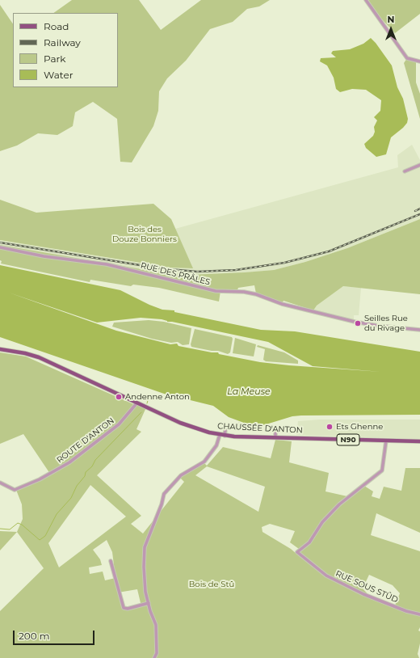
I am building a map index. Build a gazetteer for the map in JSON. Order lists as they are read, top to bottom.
{
  "streets": {
    "main road": ["CHAUSSÉE D'ANTON", "N90"],
    "street": ["RUE DES PRÂLES", "ROUTE D'ANTON", "RUE SOUS STÛD"]
  },
  "crossings": [
    ["CHAUSSÉE D'ANTON", "ROUTE D'ANTON"],
    ["CHAUSSÉE D'ANTON", "RUE SOUS STÛD"]
  ],
  "water": ["La Meuse"],
  "parks": ["Bois des Douze Bonniers", "Bois de Stû"],
  "places": ["Seilles Rue du Rivage", "Andenne Anton", "Ets Ghenne"],
  "legend": [
    "Road",
    "Railway",
    "Park",
    "Water"
  ],
  "scale_bar": "200 m",
  "north": "top"
}
